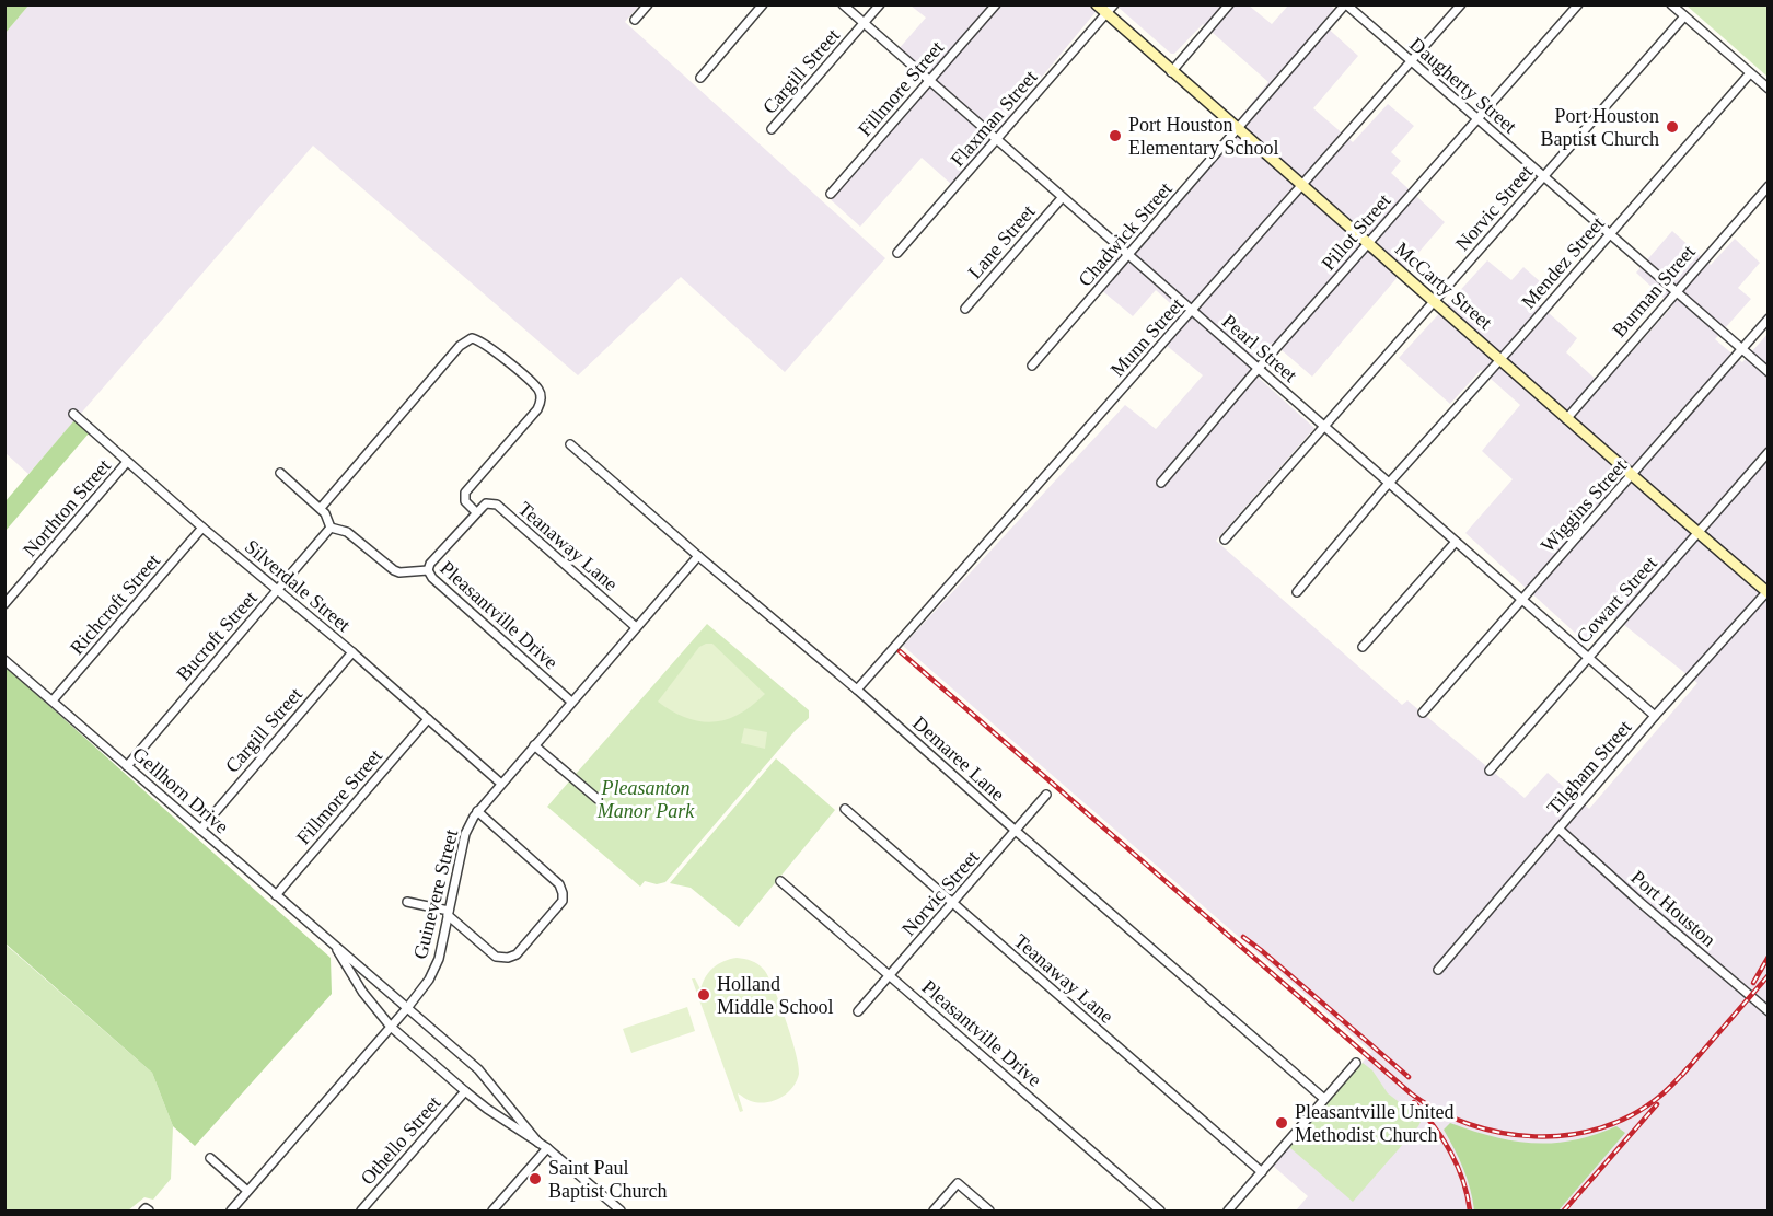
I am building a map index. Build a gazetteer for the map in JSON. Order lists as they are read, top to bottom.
{
  "streets": {
    "main road": ["McCarty Street"],
    "street": [
      "Cargill Street",
      "Daugherty Street",
      "Fillmore Street",
      "Flaxman Street",
      "Norvic Street",
      "Pillot Street",
      "Chadwick Street",
      "Lane Street",
      "Mendez Street",
      "Burman Street",
      "Munn Street",
      "Pearl Street",
      "Wiggins Street",
      "Northton Street",
      "Teanaway Lane",
      "Silverdale Street",
      "Cowart Street",
      "Richcroft Street",
      "Pleasantville Drive",
      "Bucroft Street",
      "Demaree Lane",
      "Tilgham Street",
      "Gellhorn Drive",
      "Guinevere Street",
      "Port Houston",
      "Othello Street"
    ]
  },
  "crossings": [
    ["Cargill Street", "Pearl Street"],
    ["Cargill Street", "Silverdale Street"],
    ["Cargill Street", "Gellhorn Drive"],
    ["Daugherty Street", "Norvic Street"],
    ["Daugherty Street", "Pillot Street"],
    ["Daugherty Street", "Chadwick Street"],
    ["Daugherty Street", "Mendez Street"],
    ["Daugherty Street", "Burman Street"],
    ["Daugherty Street", "Munn Street"],
    ["Daugherty Street", "Wiggins Street"],
    ["Fillmore Street", "Pearl Street"],
    ["Fillmore Street", "Silverdale Street"],
    ["Fillmore Street", "Gellhorn Drive"],
    ["Flaxman Street", "McCarty Street"],
    ["Flaxman Street", "Pearl Street"],
    ["Norvic Street", "McCarty Street"],
    ["Norvic Street", "Pearl Street"],
    ["Norvic Street", "Teanaway Lane"],
    ["Norvic Street", "Pleasantville Drive"],
    ["Norvic Street", "Demaree Lane"],
    ["Pillot Street", "McCarty Street"],
    ["Pillot Street", "Pearl Street"],
    ["Chadwick Street", "McCarty Street"],
    ["Chadwick Street", "Pearl Street"],
    ["Lane Street", "Pearl Street"],
    ["Mendez Street", "McCarty Street"],
    ["Mendez Street", "Pearl Street"],
    ["McCarty Street", "Burman Street"],
    ["McCarty Street", "Munn Street"],
    ["McCarty Street", "Wiggins Street"],
    ["McCarty Street", "Cowart Street"],
    ["McCarty Street", "Tilgham Street"],
    ["Munn Street", "Pearl Street"],
    ["Munn Street", "Demaree Lane"],
    ["Pearl Street", "Wiggins Street"],
    ["Pearl Street", "Cowart Street"],
    ["Pearl Street", "Tilgham Street"],
    ["Northton Street", "Silverdale Street"],
    ["Teanaway Lane", "Guinevere Street"],
    ["Silverdale Street", "Richcroft Street"],
    ["Silverdale Street", "Bucroft Street"],
    ["Silverdale Street", "Guinevere Street"],
    ["Richcroft Street", "Gellhorn Drive"],
    ["Pleasantville Drive", "Bucroft Street"],
    ["Pleasantville Drive", "Guinevere Street"],
    ["Bucroft Street", "Gellhorn Drive"],
    ["Demaree Lane", "Guinevere Street"],
    ["Tilgham Street", "Port Houston"],
    ["Gellhorn Drive", "Guinevere Street"],
    ["Gellhorn Drive", "Othello Street"]
  ],
  "parks": ["Pleasanton Manor Park"],
  "places": [
    "Port Houston Baptist Church",
    "Port Houston Elementary School",
    "Holland Middle School",
    "Pleasantville United Methodist Church",
    "Saint Paul Baptist Church"
  ]
}
